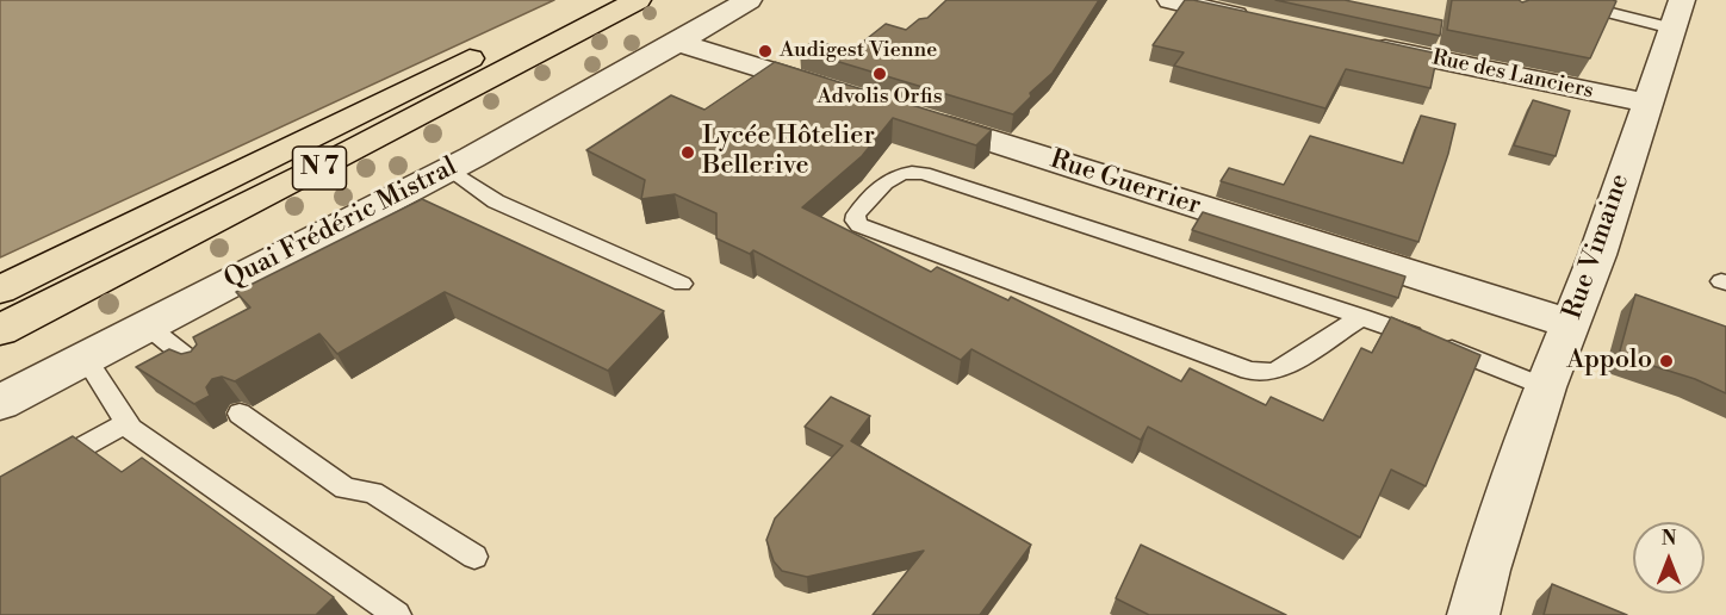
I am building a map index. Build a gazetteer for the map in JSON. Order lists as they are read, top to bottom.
{
  "streets": {
    "main road": ["N 7"],
    "street": [
      "Rue des Lanciers",
      "Rue Guerrier",
      "Quai Frédéric Mistral",
      "Rue Vimaine"
    ]
  },
  "crossings": [
    ["Rue des Lanciers", "Rue Vimaine"],
    ["Rue Guerrier", "Rue Vimaine"]
  ],
  "places": [
    "Audigest Vienne",
    "Advolis Orfis",
    "Lycée Hôtelier Bellerive",
    "Appolo"
  ],
  "north": "top"
}
